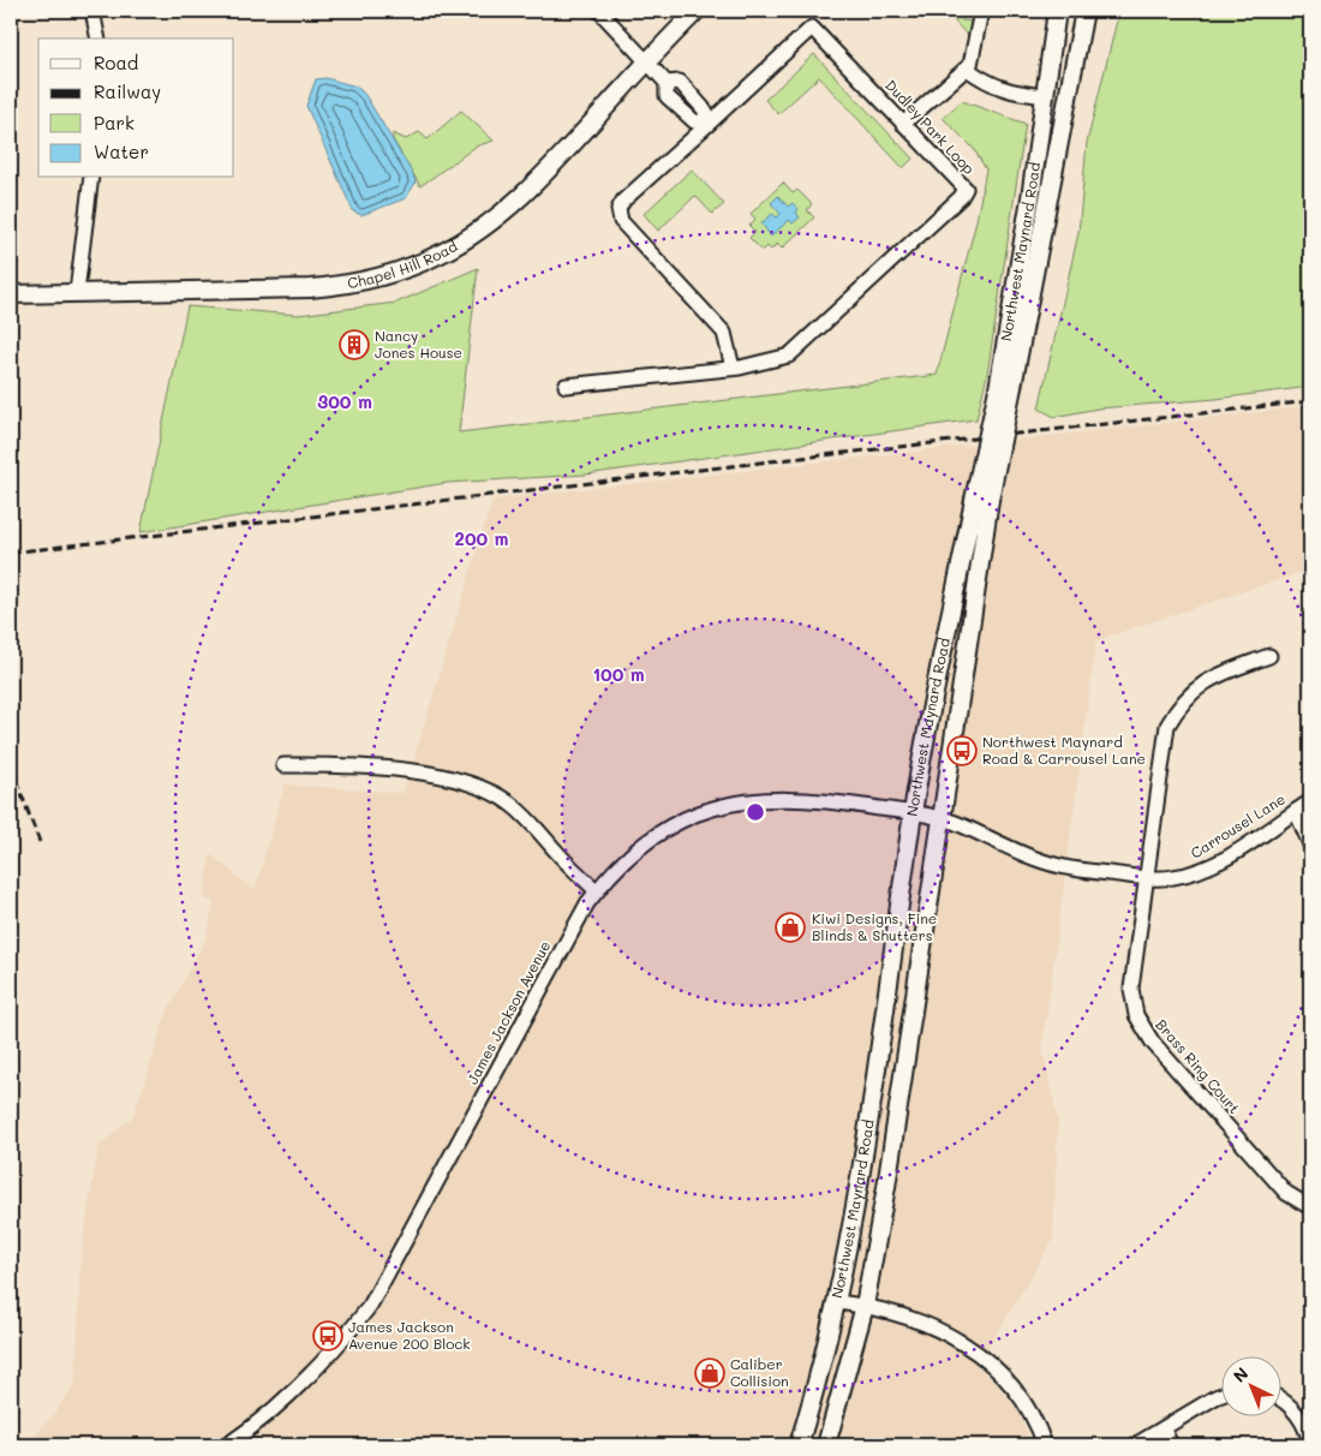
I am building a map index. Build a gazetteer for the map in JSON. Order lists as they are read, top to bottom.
{
  "streets": {
    "main road": ["Northwest Maynard Road", "Chapel Hill Road"],
    "street": [
      "Dudley Park Loop",
      "Carrousel Lane",
      "James Jackson Avenue",
      "Brass Ring Court"
    ]
  },
  "crossings": [
    ["Northwest Maynard Road", "Carrousel Lane"],
    ["Northwest Maynard Road", "James Jackson Avenue"],
    ["Carrousel Lane", "James Jackson Avenue"],
    ["Carrousel Lane", "Brass Ring Court"]
  ],
  "places": {
    "building": ["Nancy Jones House"],
    "bus stop": ["Northwest Maynard Road & Carrousel Lane", "James Jackson Avenue 200 Block"],
    "shop": ["Kiwi Designs, Fine Blinds & Shutters", "Caliber Collision"]
  },
  "legend": [
    "Road",
    "Railway",
    "Park",
    "Water"
  ],
  "north": "top left",
  "rings": ["300 m", "200 m", "100 m"]
}
